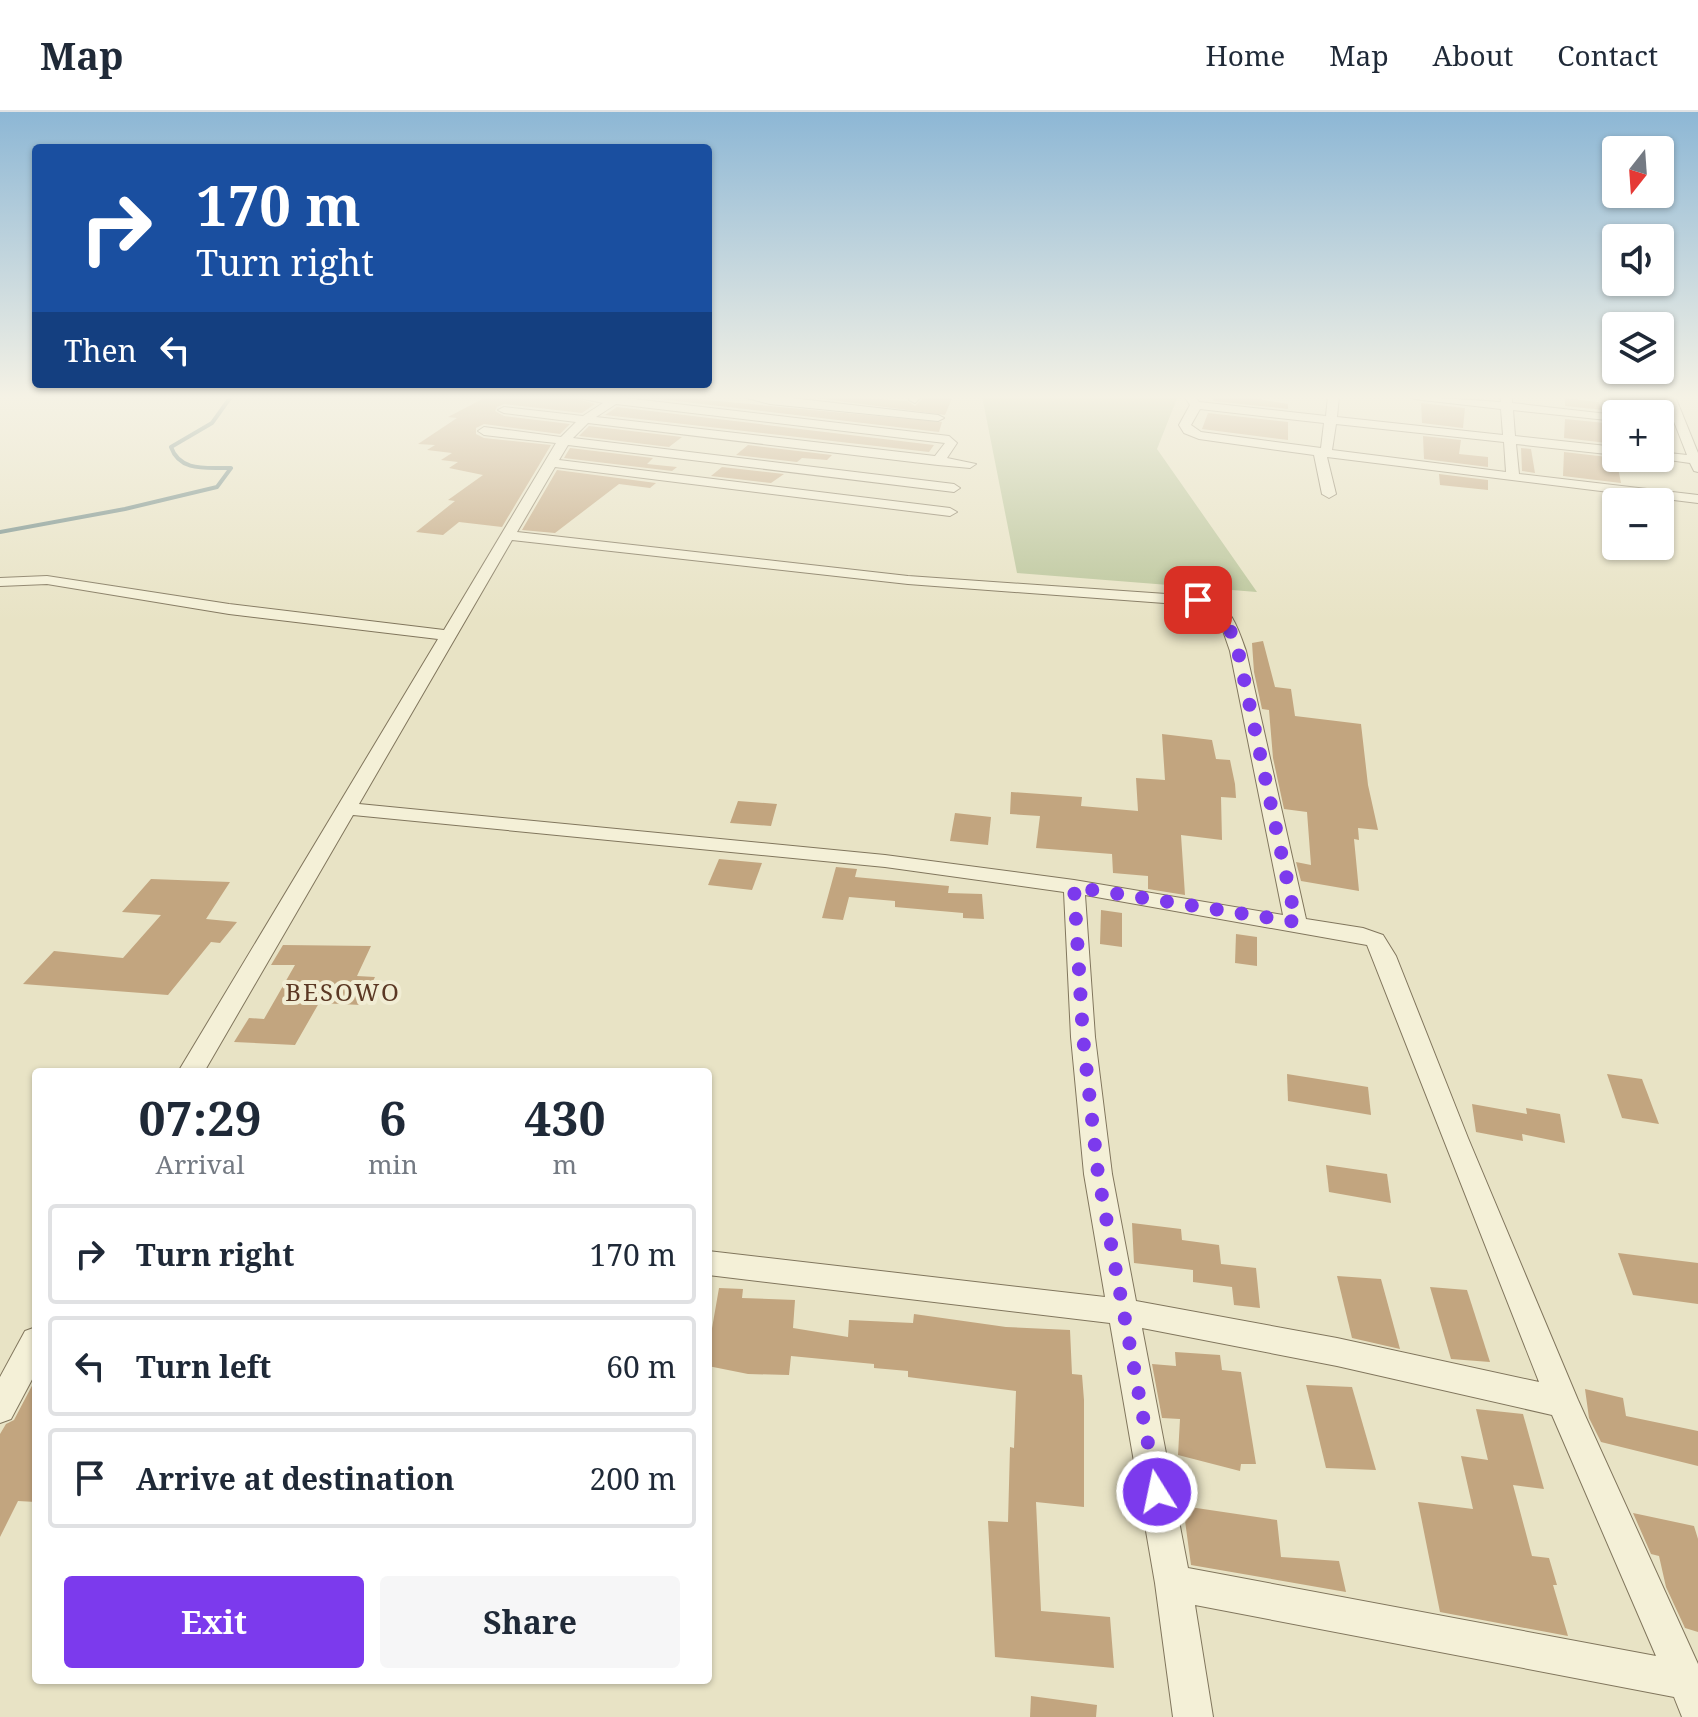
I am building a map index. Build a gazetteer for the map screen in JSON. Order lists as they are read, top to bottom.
{
  "districts": ["BESOWO"],
  "north": "bottom",
  "page": {
    "header": "Map",
    "nav": [
      "Home",
      "Map",
      "About",
      "Contact"
    ],
    "map_buttons": ["+", "−"],
    "turn": ["170 m", "Turn right"],
    "then": "Then",
    "eta": [
      "07:29",
      "Arrival",
      "6",
      "min",
      "430",
      "m"
    ],
    "list": [
      {
        "name": "Turn right",
        "value": "170 m"
      },
      {
        "name": "Turn left",
        "value": "60 m"
      },
      {
        "name": "Arrive at destination",
        "value": "200 m"
      }
    ],
    "buttons": ["Exit", "Share"]
  }
}
